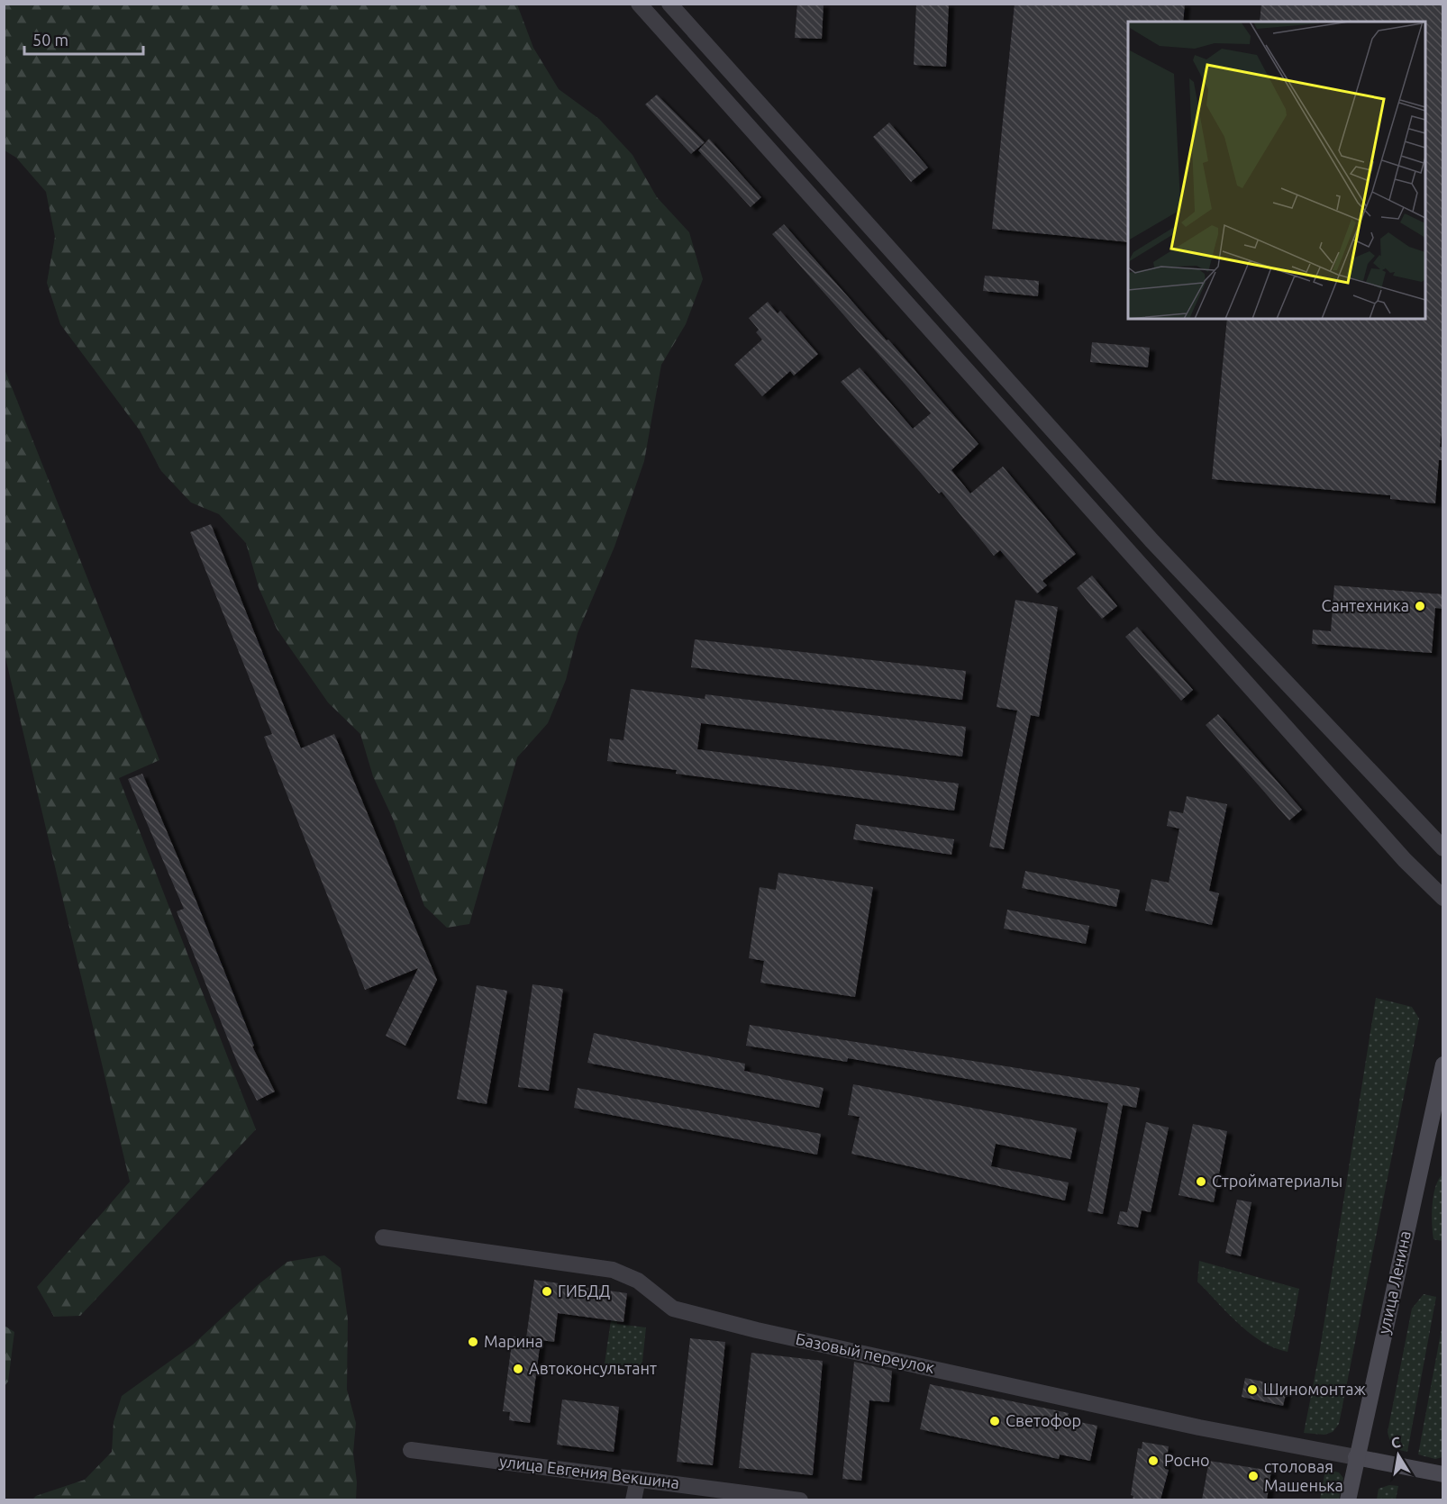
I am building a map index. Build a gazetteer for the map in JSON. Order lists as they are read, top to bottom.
{
  "streets": {
    "main road": ["улица Ленина"],
    "street": ["Базовый переулок", "улица Евгения Векшина"]
  },
  "crossings": [
    ["улица Ленина", "Базовый переулок"]
  ],
  "places": [
    "Сантехника",
    "Стройматериалы",
    "ГИБДД",
    "Марина",
    "Автоконсультант",
    "Шиномонтаж",
    "Светофор",
    "Росно",
    "cтоловая Машенька"
  ],
  "scale_bar": "50 m",
  "north": "top"
}
